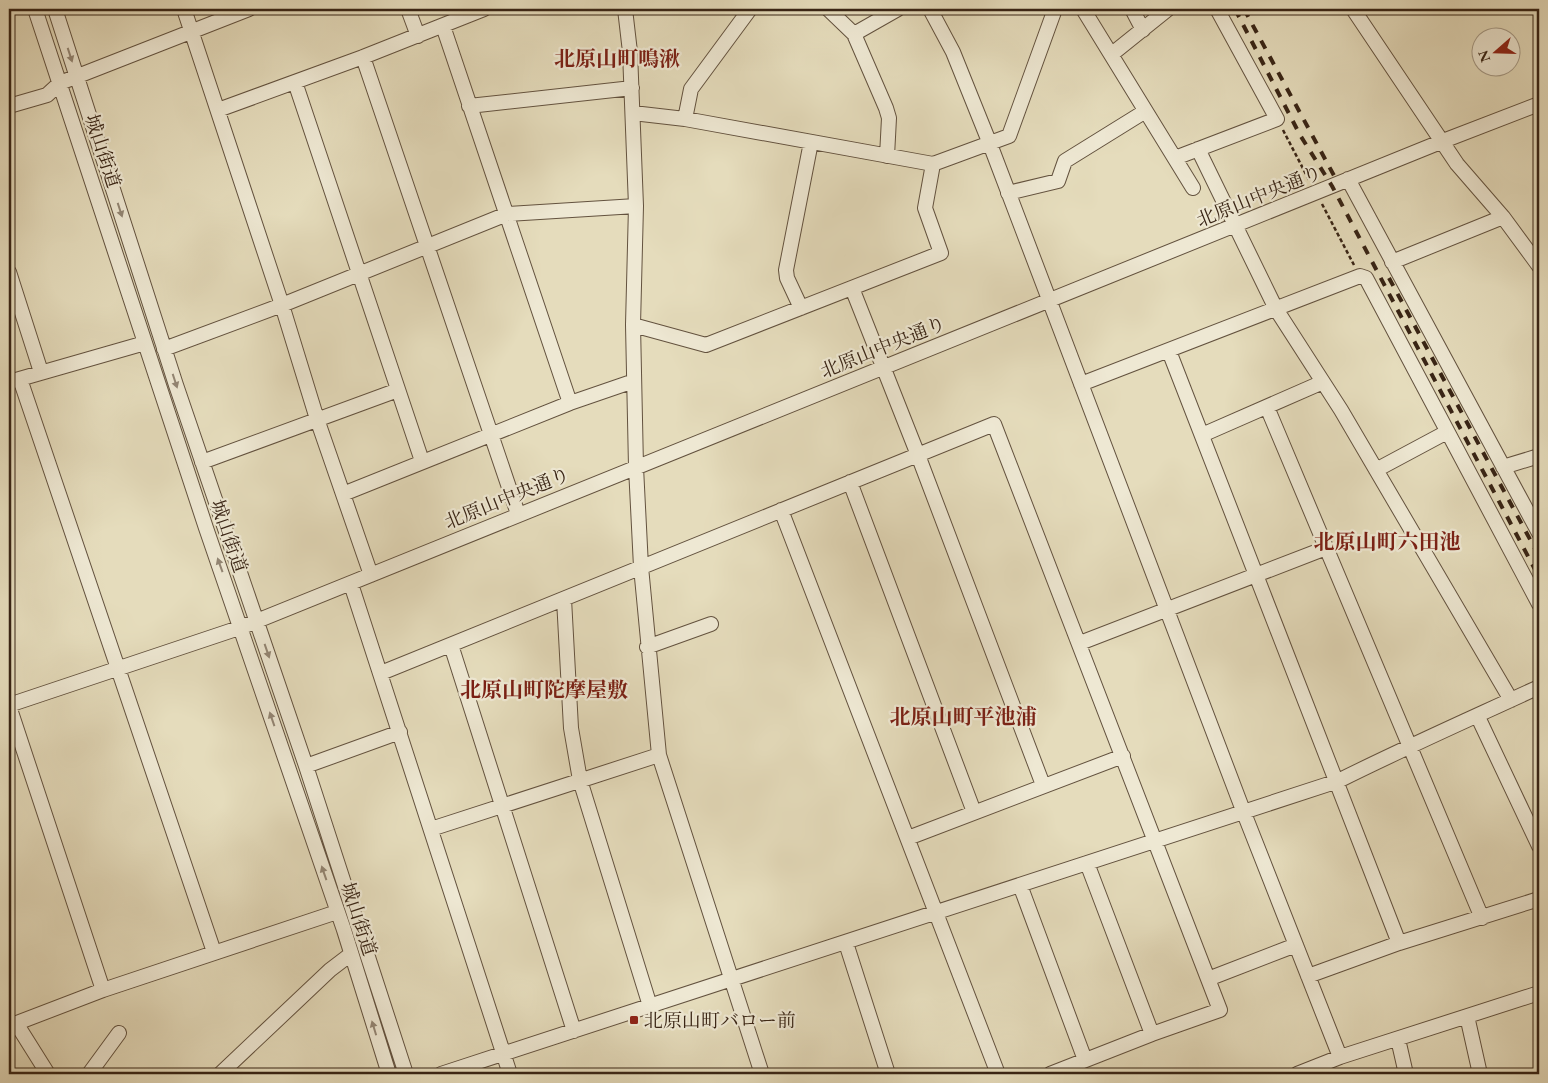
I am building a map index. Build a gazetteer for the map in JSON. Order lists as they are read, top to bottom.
{
  "streets": {
    "street": ["城山街道", "北原山中央通り"]
  },
  "crossings": [
    ["城山街道", "北原山中央通り"]
  ],
  "districts": [
    "北原山町鳴湫",
    "北原山町六田池",
    "北原山町陀摩屋敷",
    "北原山町平池浦"
  ],
  "places": {
    "transit": ["北原山町バロー前"]
  },
  "north": "left"
}
